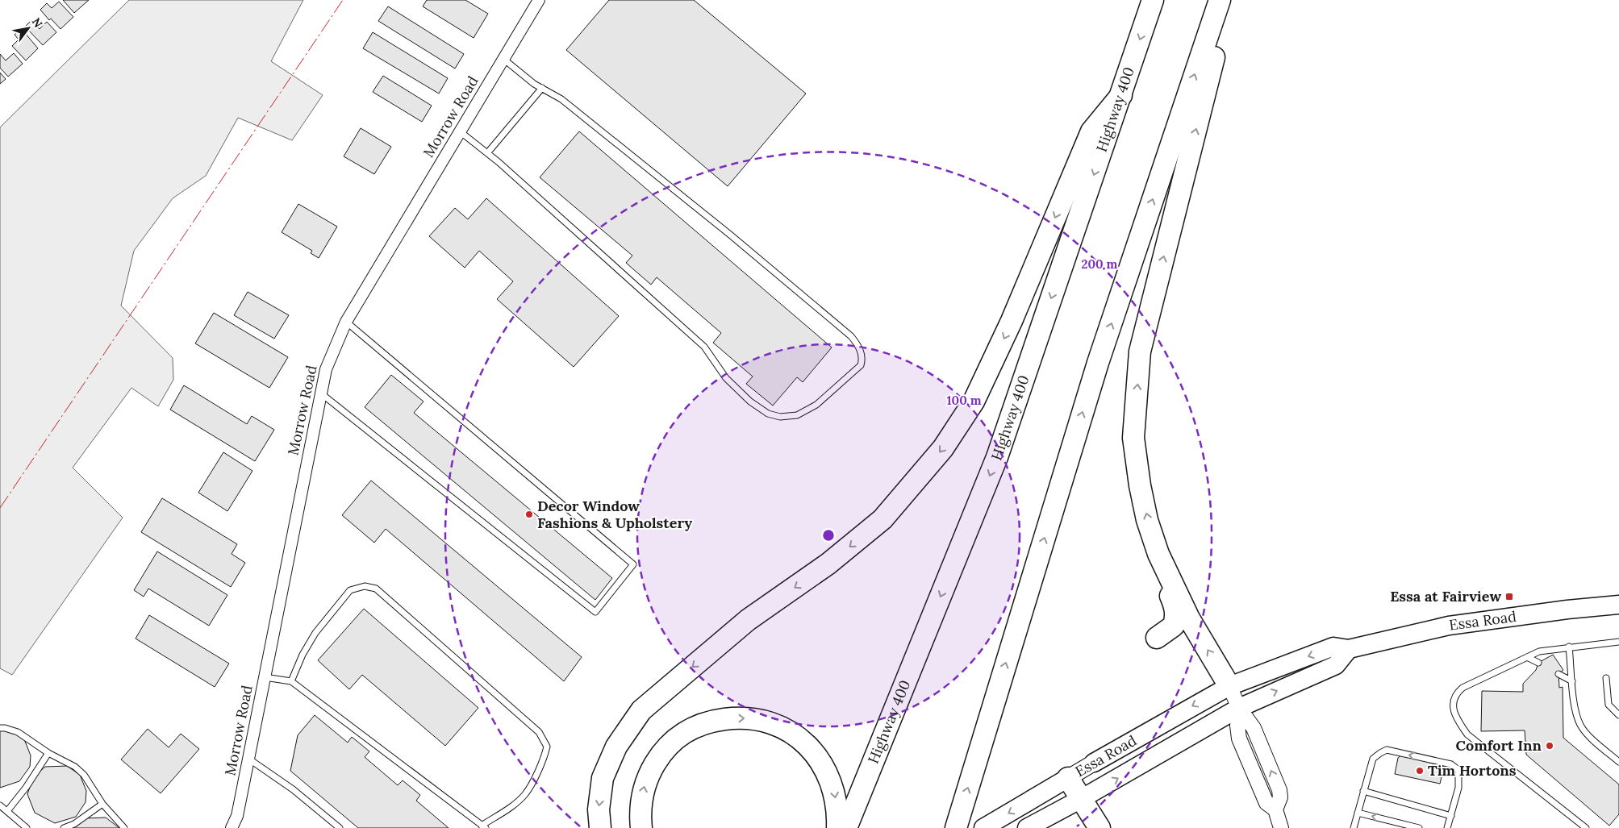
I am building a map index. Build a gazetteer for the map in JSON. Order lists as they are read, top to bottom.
{
  "streets": {
    "highway": ["Highway 400"],
    "main road": ["Essa Road"],
    "street": ["Morrow Road"]
  },
  "places": {
    "other": ["Decor Window Fashions & Upholstery", "Comfort Inn", "Tim Hortons"],
    "transit": ["Essa at Fairview"]
  },
  "north": "top right",
  "rings": ["200 m", "100 m"]
}
